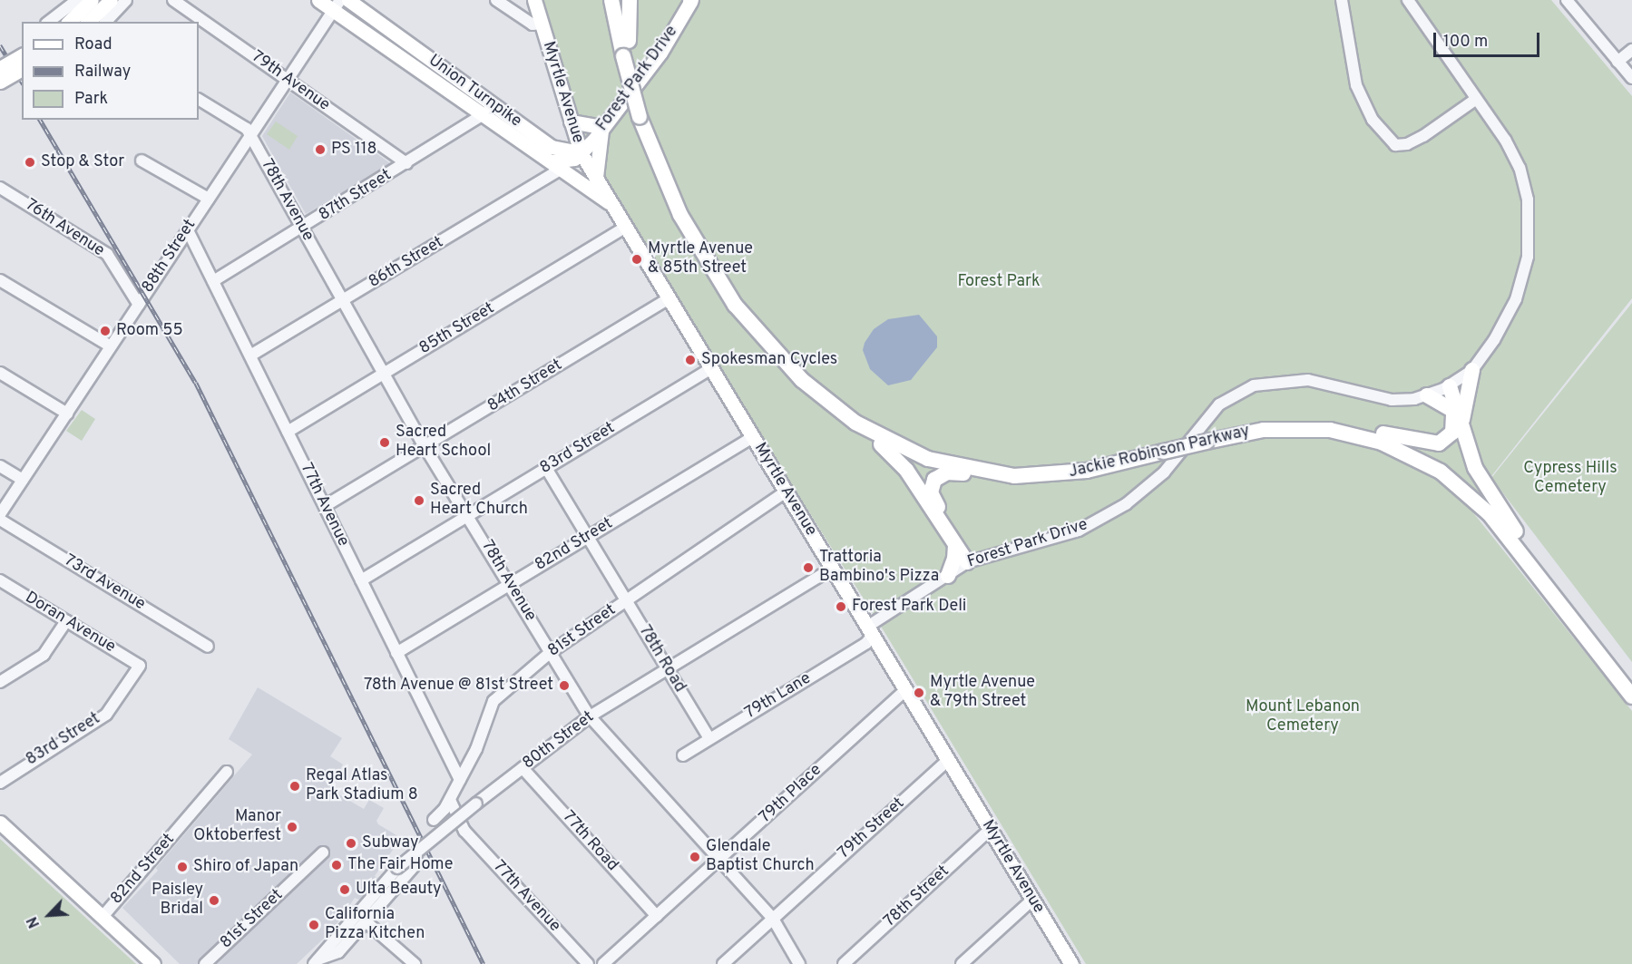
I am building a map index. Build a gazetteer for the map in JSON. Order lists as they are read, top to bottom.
{
  "streets": {
    "highway": ["Jackie Robinson Parkway"],
    "main road": ["Forest Park Drive", "Union Turnpike", "Myrtle Avenue"],
    "street": [
      "79th Avenue",
      "87th Street",
      "78th Avenue",
      "76th Avenue",
      "88th Street",
      "86th Street",
      "85th Street",
      "84th Street",
      "83rd Street",
      "77th Avenue",
      "82nd Street",
      "73rd Avenue",
      "Doran Avenue",
      "81st Street",
      "78th Road",
      "79th Lane",
      "80th Street",
      "79th Place",
      "79th Street",
      "77th Road",
      "78th Street"
    ]
  },
  "crossings": [
    ["Forest Park Drive", "Union Turnpike"],
    ["Forest Park Drive", "Myrtle Avenue"],
    ["Forest Park Drive", "79th Lane"],
    ["79th Avenue", "87th Street"],
    ["79th Avenue", "88th Street"],
    ["Union Turnpike", "Myrtle Avenue"],
    ["Union Turnpike", "87th Street"],
    ["Union Turnpike", "88th Street"],
    ["Union Turnpike", "86th Street"],
    ["Myrtle Avenue", "85th Street"],
    ["Myrtle Avenue", "84th Street"],
    ["Myrtle Avenue", "83rd Street"],
    ["Myrtle Avenue", "82nd Street"],
    ["Myrtle Avenue", "81st Street"],
    ["Myrtle Avenue", "79th Lane"],
    ["Myrtle Avenue", "80th Street"],
    ["Myrtle Avenue", "79th Place"],
    ["Myrtle Avenue", "79th Street"],
    ["Myrtle Avenue", "78th Street"],
    ["87th Street", "78th Avenue"],
    ["87th Street", "77th Avenue"],
    ["78th Avenue", "88th Street"],
    ["78th Avenue", "86th Street"],
    ["78th Avenue", "85th Street"],
    ["78th Avenue", "84th Street"],
    ["78th Avenue", "83rd Street"],
    ["78th Avenue", "82nd Street"],
    ["78th Avenue", "81st Street"],
    ["78th Avenue", "80th Street"],
    ["78th Avenue", "79th Place"],
    ["78th Avenue", "79th Street"],
    ["76th Avenue", "88th Street"],
    ["88th Street", "77th Avenue"],
    ["86th Street", "77th Avenue"],
    ["85th Street", "77th Avenue"],
    ["84th Street", "77th Avenue"],
    ["83rd Street", "77th Avenue"],
    ["83rd Street", "Doran Avenue"],
    ["83rd Street", "78th Road"],
    ["77th Avenue", "82nd Street"],
    ["77th Avenue", "81st Street"],
    ["82nd Street", "78th Road"],
    ["81st Street", "78th Road"],
    ["78th Road", "79th Lane"],
    ["78th Road", "80th Street"],
    ["80th Street", "77th Road"],
    ["79th Place", "77th Road"]
  ],
  "parks": ["Forest Park", "Cypress Hills Cemetery", "Mount Lebanon Cemetery"],
  "places": [
    "PS 118",
    "Stop & Stor",
    "Myrtle Avenue & 85th Street",
    "Room 55",
    "Spokesman Cycles",
    "Sacred Heart School",
    "Sacred Heart Church",
    "Trattoria Bambino's Pizza",
    "Forest Park Deli",
    "78th Avenue @ 81st Street",
    "Myrtle Avenue & 79th Street",
    "Regal Atlas Park Stadium 8",
    "Manor Oktoberfest",
    "Subway",
    "Glendale Baptist Church",
    "The Fair Home",
    "Shiro of Japan",
    "Ulta Beauty",
    "Paisley Bridal",
    "California Pizza Kitchen"
  ],
  "legend": ["Road", "Railway", "Park"],
  "scale_bar": "100 m",
  "north": "bottom left"
}
